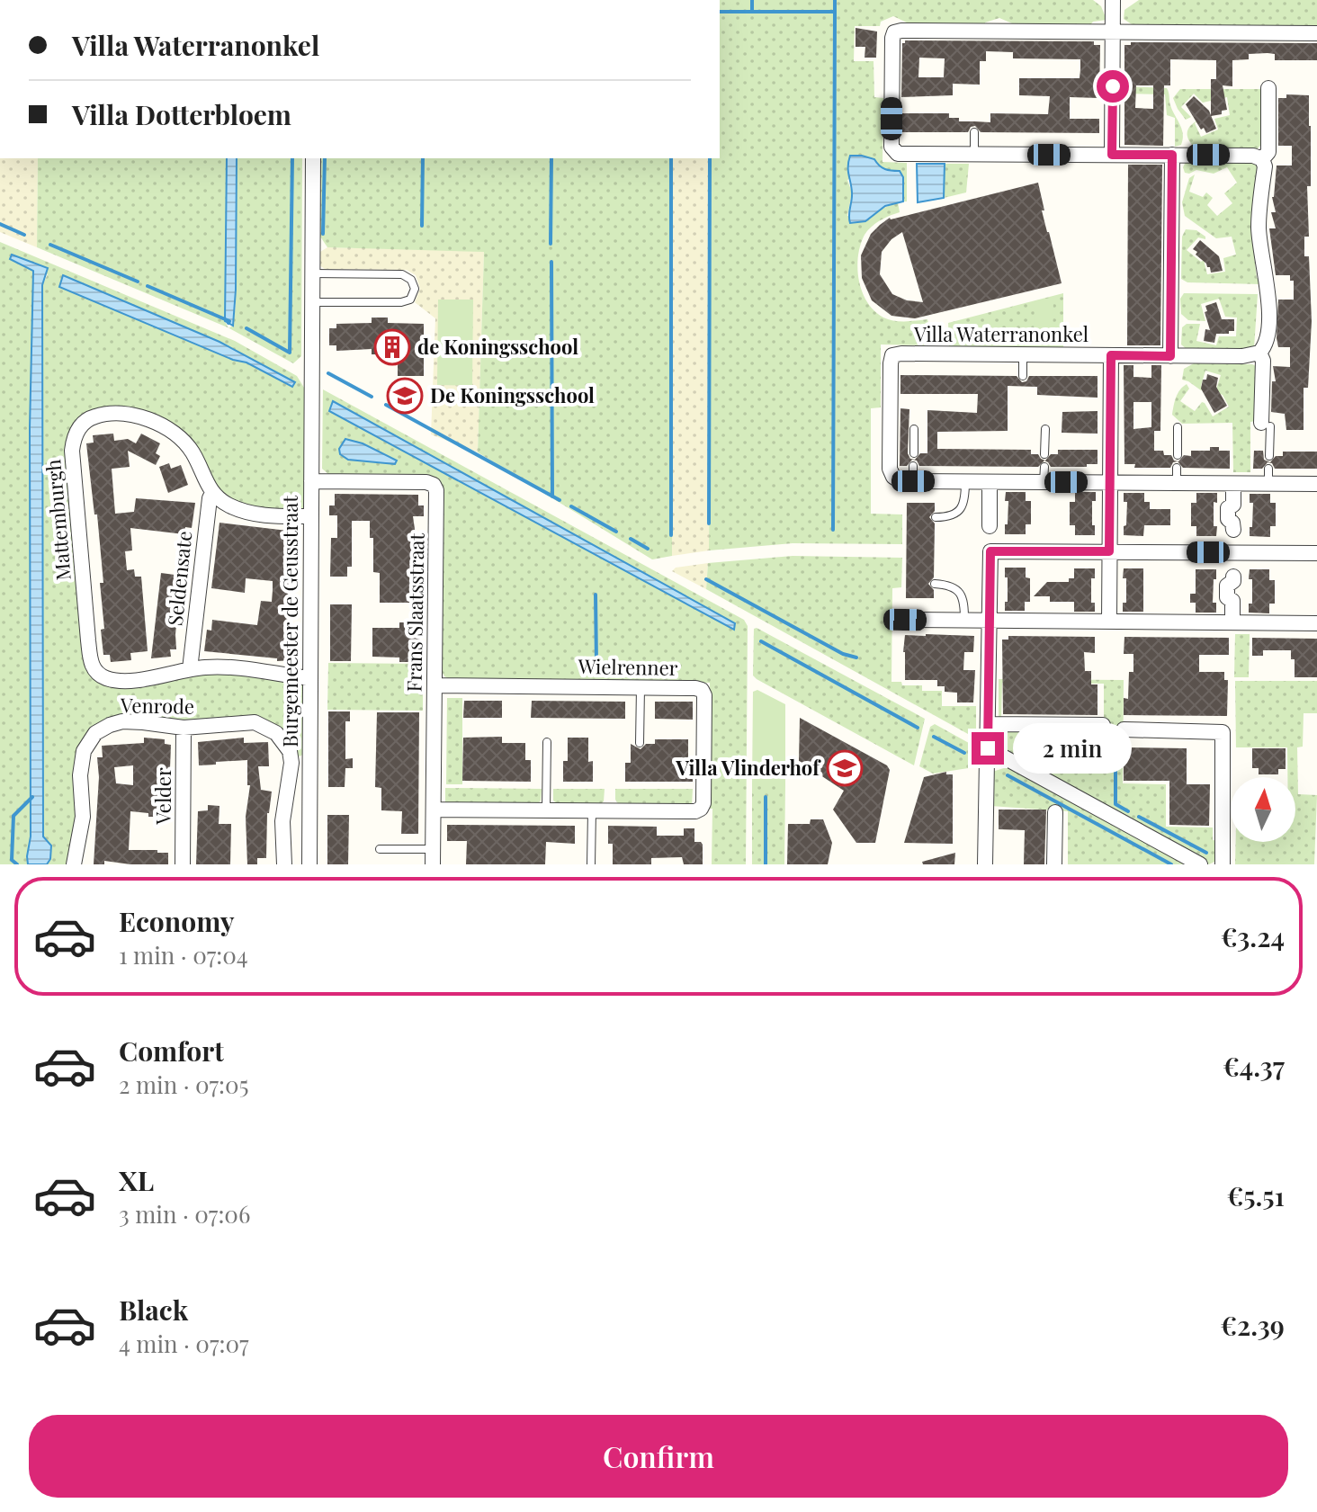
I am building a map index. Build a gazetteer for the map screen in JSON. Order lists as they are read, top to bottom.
{
  "streets": {
    "street": [
      "Villa Waterranonkel",
      "Mattemburgh",
      "Seldensate",
      "Frans Slaatsstraat",
      "Burgemeester de Geusstraat",
      "Wielrenner",
      "Venrode",
      "Velder"
    ]
  },
  "crossings": [
    ["Mattemburgh", "Seldensate"],
    ["Mattemburgh", "Burgemeester de Geusstraat"],
    ["Frans Slaatsstraat", "Burgemeester de Geusstraat"],
    ["Frans Slaatsstraat", "Wielrenner"],
    ["Venrode", "Velder"]
  ],
  "places": {
    "building": ["de Koningsschool"],
    "school or university": ["De Koningsschool", "Villa Vlinderhof"]
  },
  "north": "top",
  "page": {
    "banner": ["Villa Waterranonkel", "Villa Dotterbloem"],
    "bubble": "2 min",
    "list": [
      {
        "name": "Economy",
        "note": "1 min · 07:04",
        "value": "€3.24"
      },
      {
        "name": "Comfort",
        "note": "2 min · 07:05",
        "value": "€4.37"
      },
      {
        "name": "XL",
        "note": "3 min · 07:06",
        "value": "€5.51"
      },
      {
        "name": "Black",
        "note": "4 min · 07:07",
        "value": "€2.39"
      }
    ],
    "buttons": "Confirm"
  }
}
